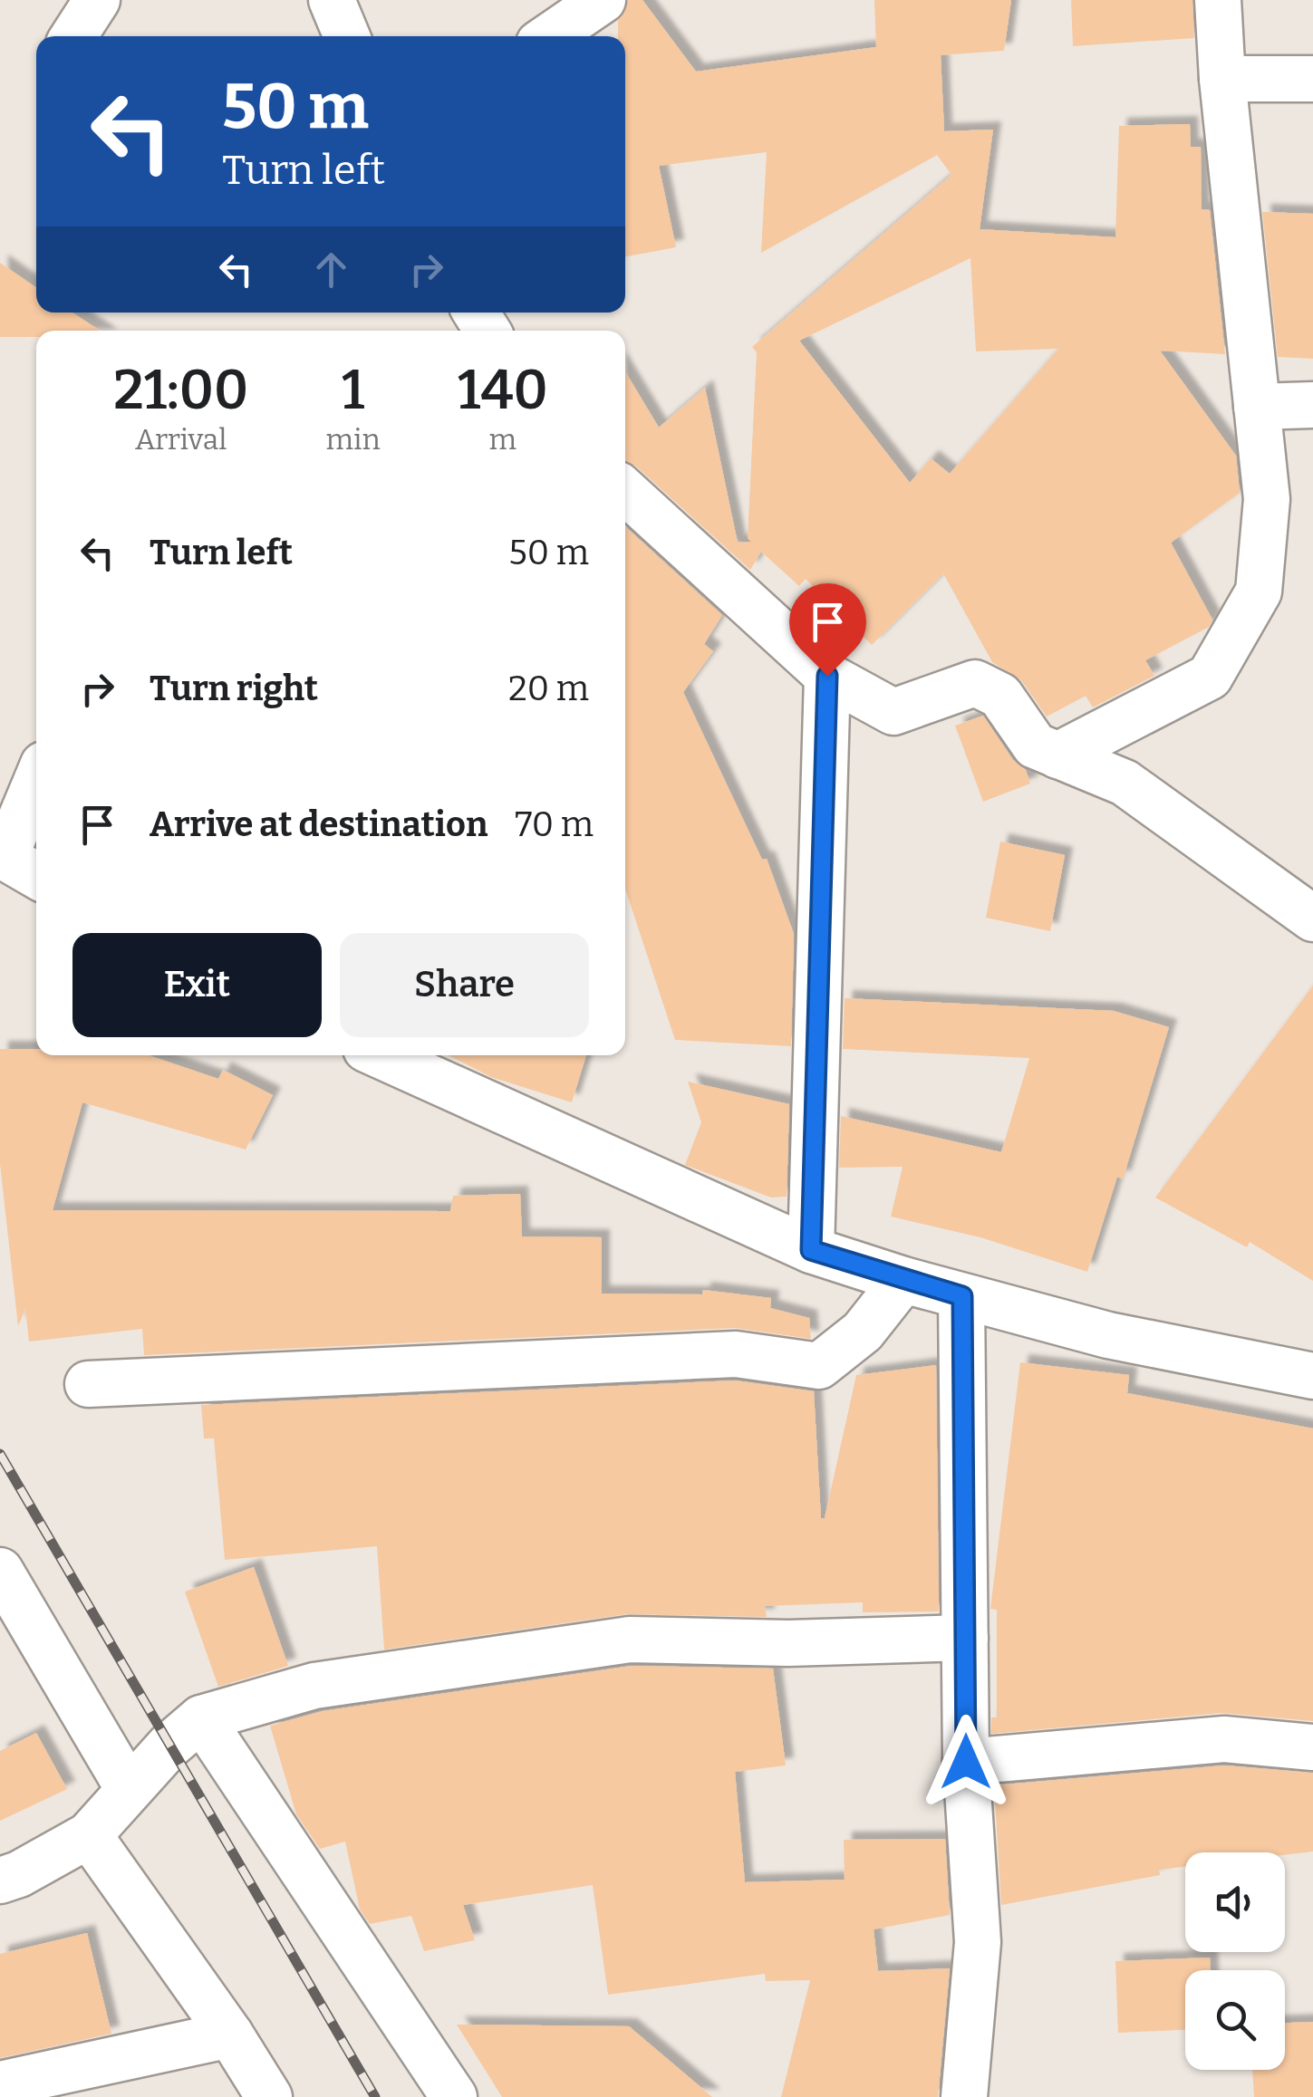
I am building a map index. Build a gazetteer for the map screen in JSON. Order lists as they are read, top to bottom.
{
  "page": {
    "turn": ["50 m", "Turn left"],
    "eta": [
      "21:00",
      "Arrival",
      "1",
      "min",
      "140",
      "m"
    ],
    "list": [
      {
        "name": "Turn left",
        "value": "50 m"
      },
      {
        "name": "Turn right",
        "value": "20 m"
      },
      {
        "name": "Arrive at destination",
        "value": "70 m"
      }
    ],
    "buttons": ["Exit", "Share"]
  }
}
